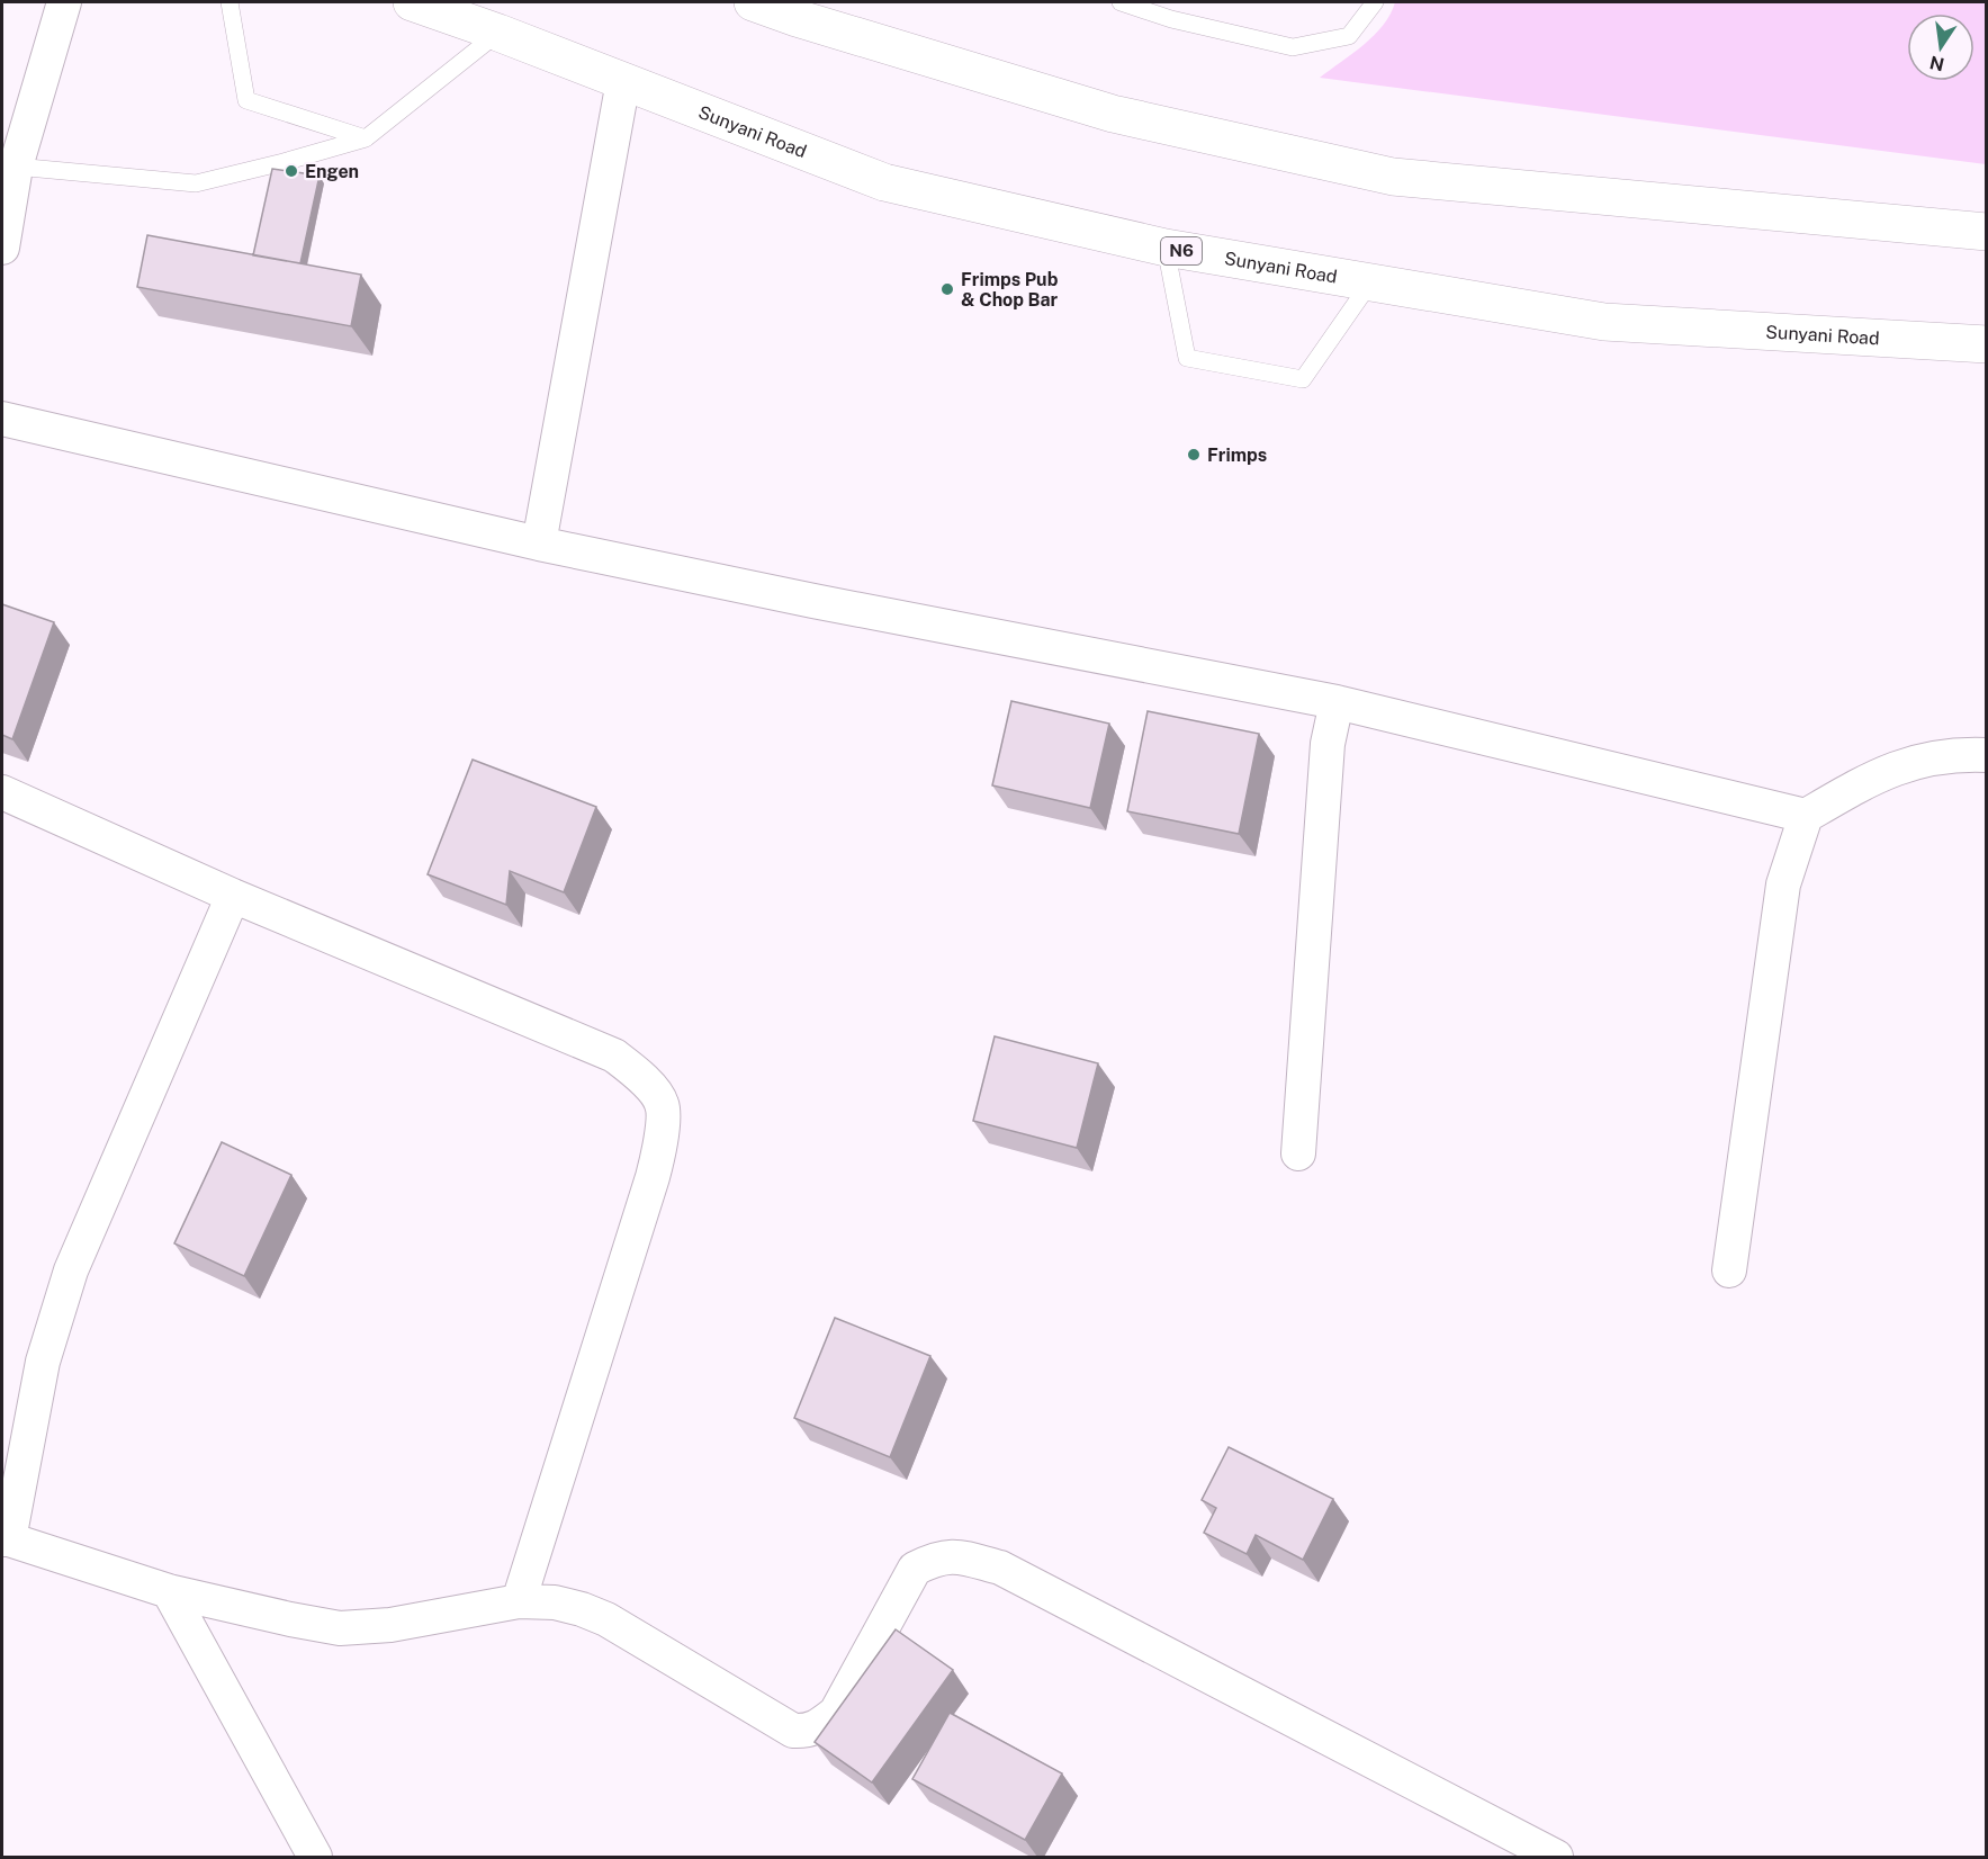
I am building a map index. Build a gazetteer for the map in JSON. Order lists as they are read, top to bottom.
{
  "streets": {
    "main road": ["Sunyani Road", "N6"]
  },
  "places": ["Engen", "Frimps Pub & Chop Bar", "Frimps"],
  "north": "bottom"
}
